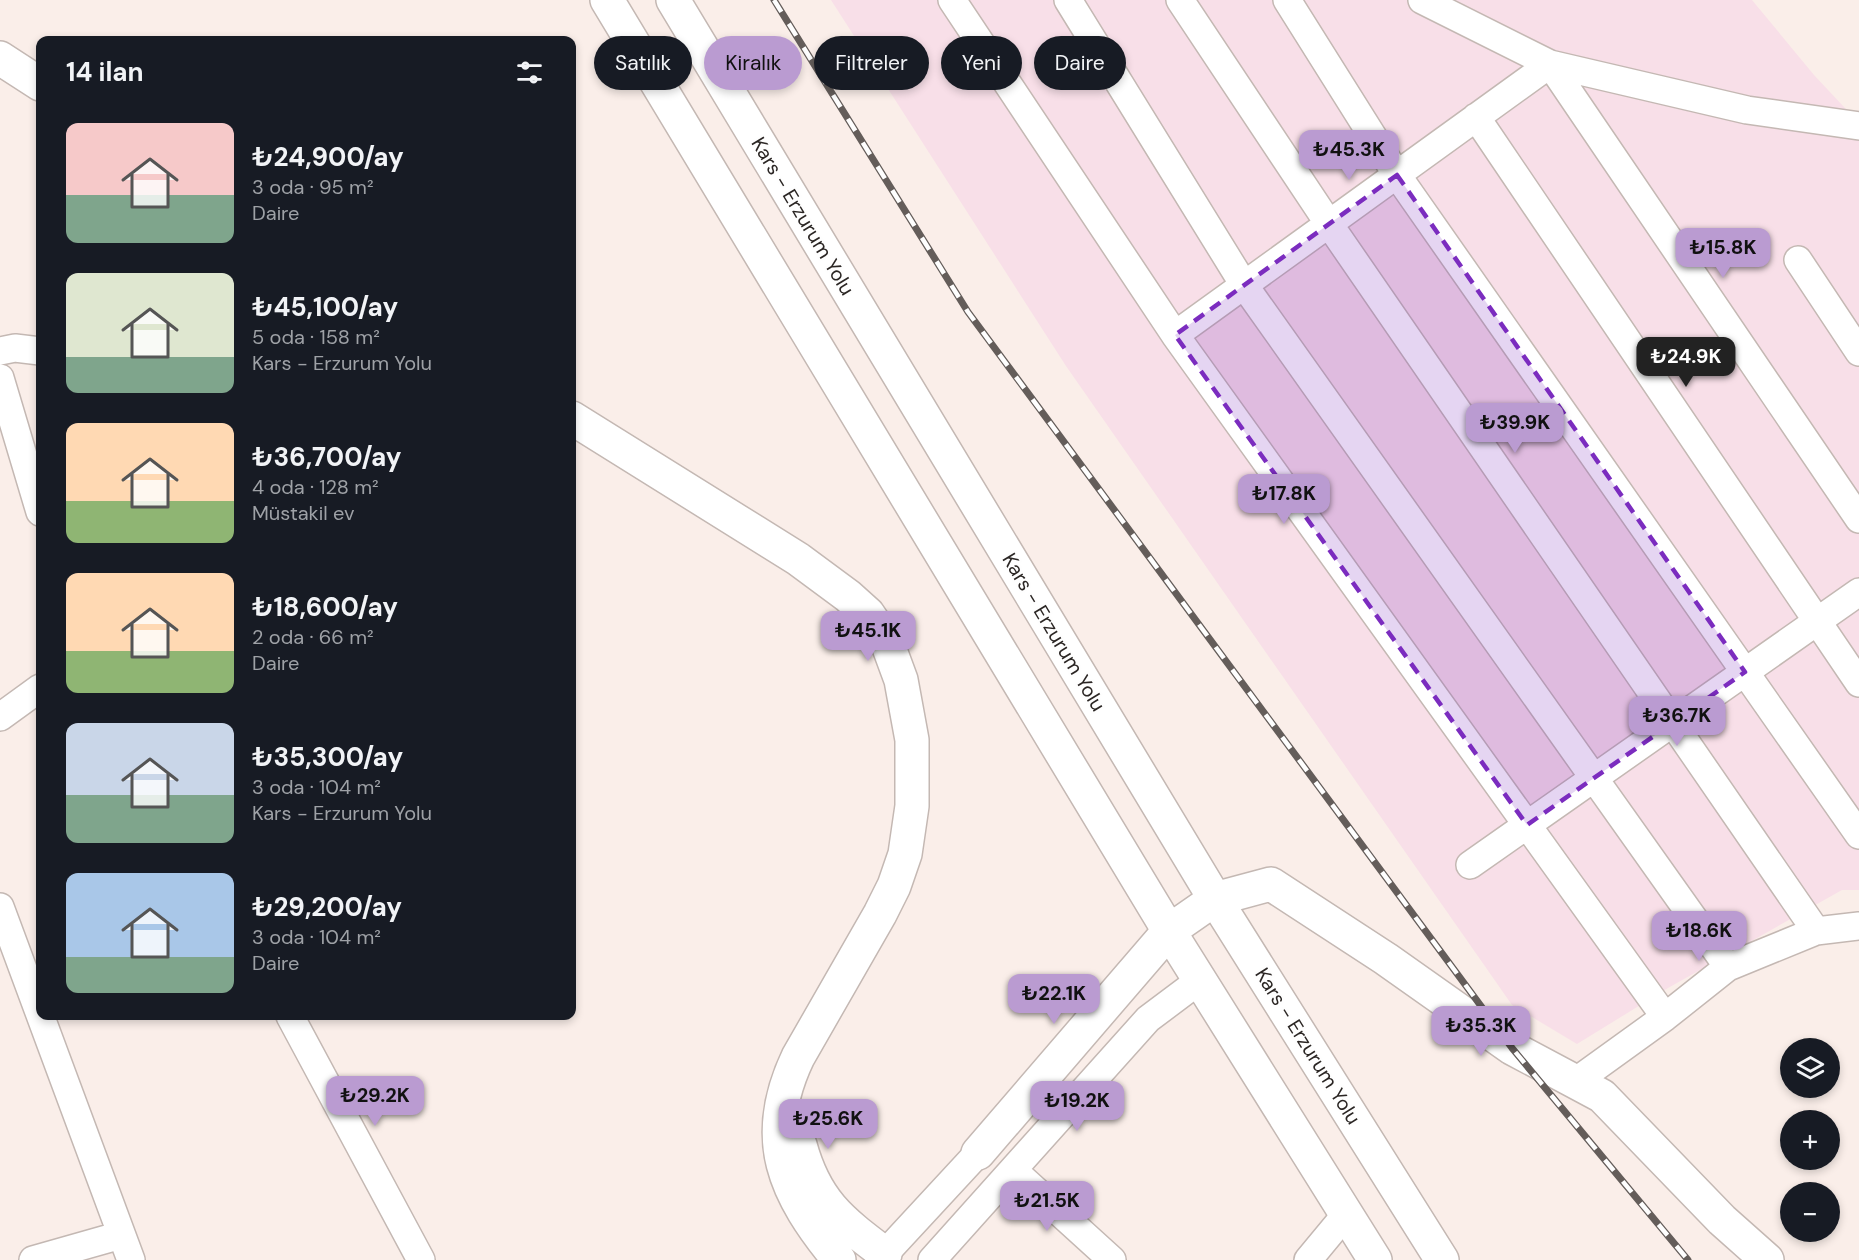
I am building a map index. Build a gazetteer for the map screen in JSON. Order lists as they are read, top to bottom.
{
  "streets": {
    "main road": ["Kars - Erzurum Yolu"]
  },
  "page": {
    "chip": [
      "Satılık",
      "Kiralık",
      "Filtreler",
      "Yeni",
      "Daire"
    ],
    "heading": "14 ilan",
    "list": [
      {
        "name": "₺24,900/ay",
        "note": "3 oda · 95 m² · Daire"
      },
      {
        "name": "₺45,100/ay",
        "note": "5 oda · 158 m² · Kars - Erzurum Yolu"
      },
      {
        "name": "₺36,700/ay",
        "note": "4 oda · 128 m² · Müstakil ev"
      },
      {
        "name": "₺18,600/ay",
        "note": "2 oda · 66 m² · Daire"
      },
      {
        "name": "₺35,300/ay",
        "note": "3 oda · 104 m² · Kars - Erzurum Yolu"
      },
      {
        "name": "₺29,200/ay",
        "note": "3 oda · 104 m² · Daire"
      }
    ],
    "price": [
      "₺45.3K",
      "₺15.8K",
      "₺24.9K",
      "₺39.9K",
      "₺17.8K",
      "₺45.1K",
      "₺36.7K",
      "₺18.6K",
      "₺22.1K",
      "₺35.3K",
      "₺29.2K",
      "₺19.2K",
      "₺25.6K",
      "₺21.5K"
    ],
    "map_buttons": ["+", "−"]
  }
}
